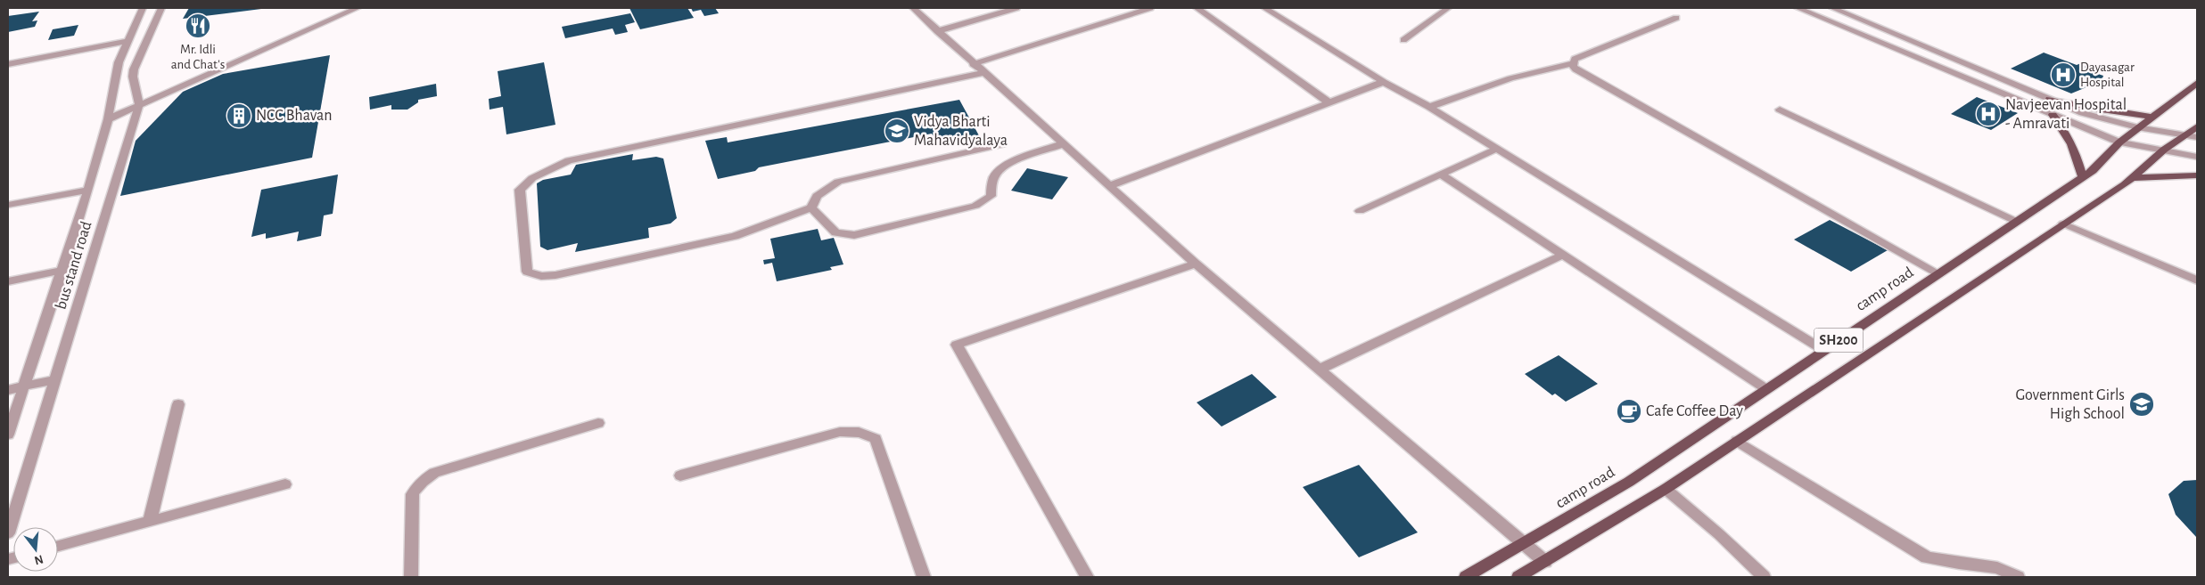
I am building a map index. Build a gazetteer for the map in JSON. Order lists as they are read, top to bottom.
{
  "streets": {
    "main road": ["camp road", "SH200"],
    "street": ["bus stand road"]
  },
  "places": {
    "restaurant": ["Mr. Idli and Chat's"],
    "hospital": ["Dayasagar Hospital", "Navjeevan Hospital - Amravati"],
    "building": ["NCC Bhavan"],
    "school or university": ["Vidya Bharti Mahavidyalaya", "Government Girls High School"],
    "cafe": ["Cafe Coffee Day"]
  },
  "north": "bottom"
}
